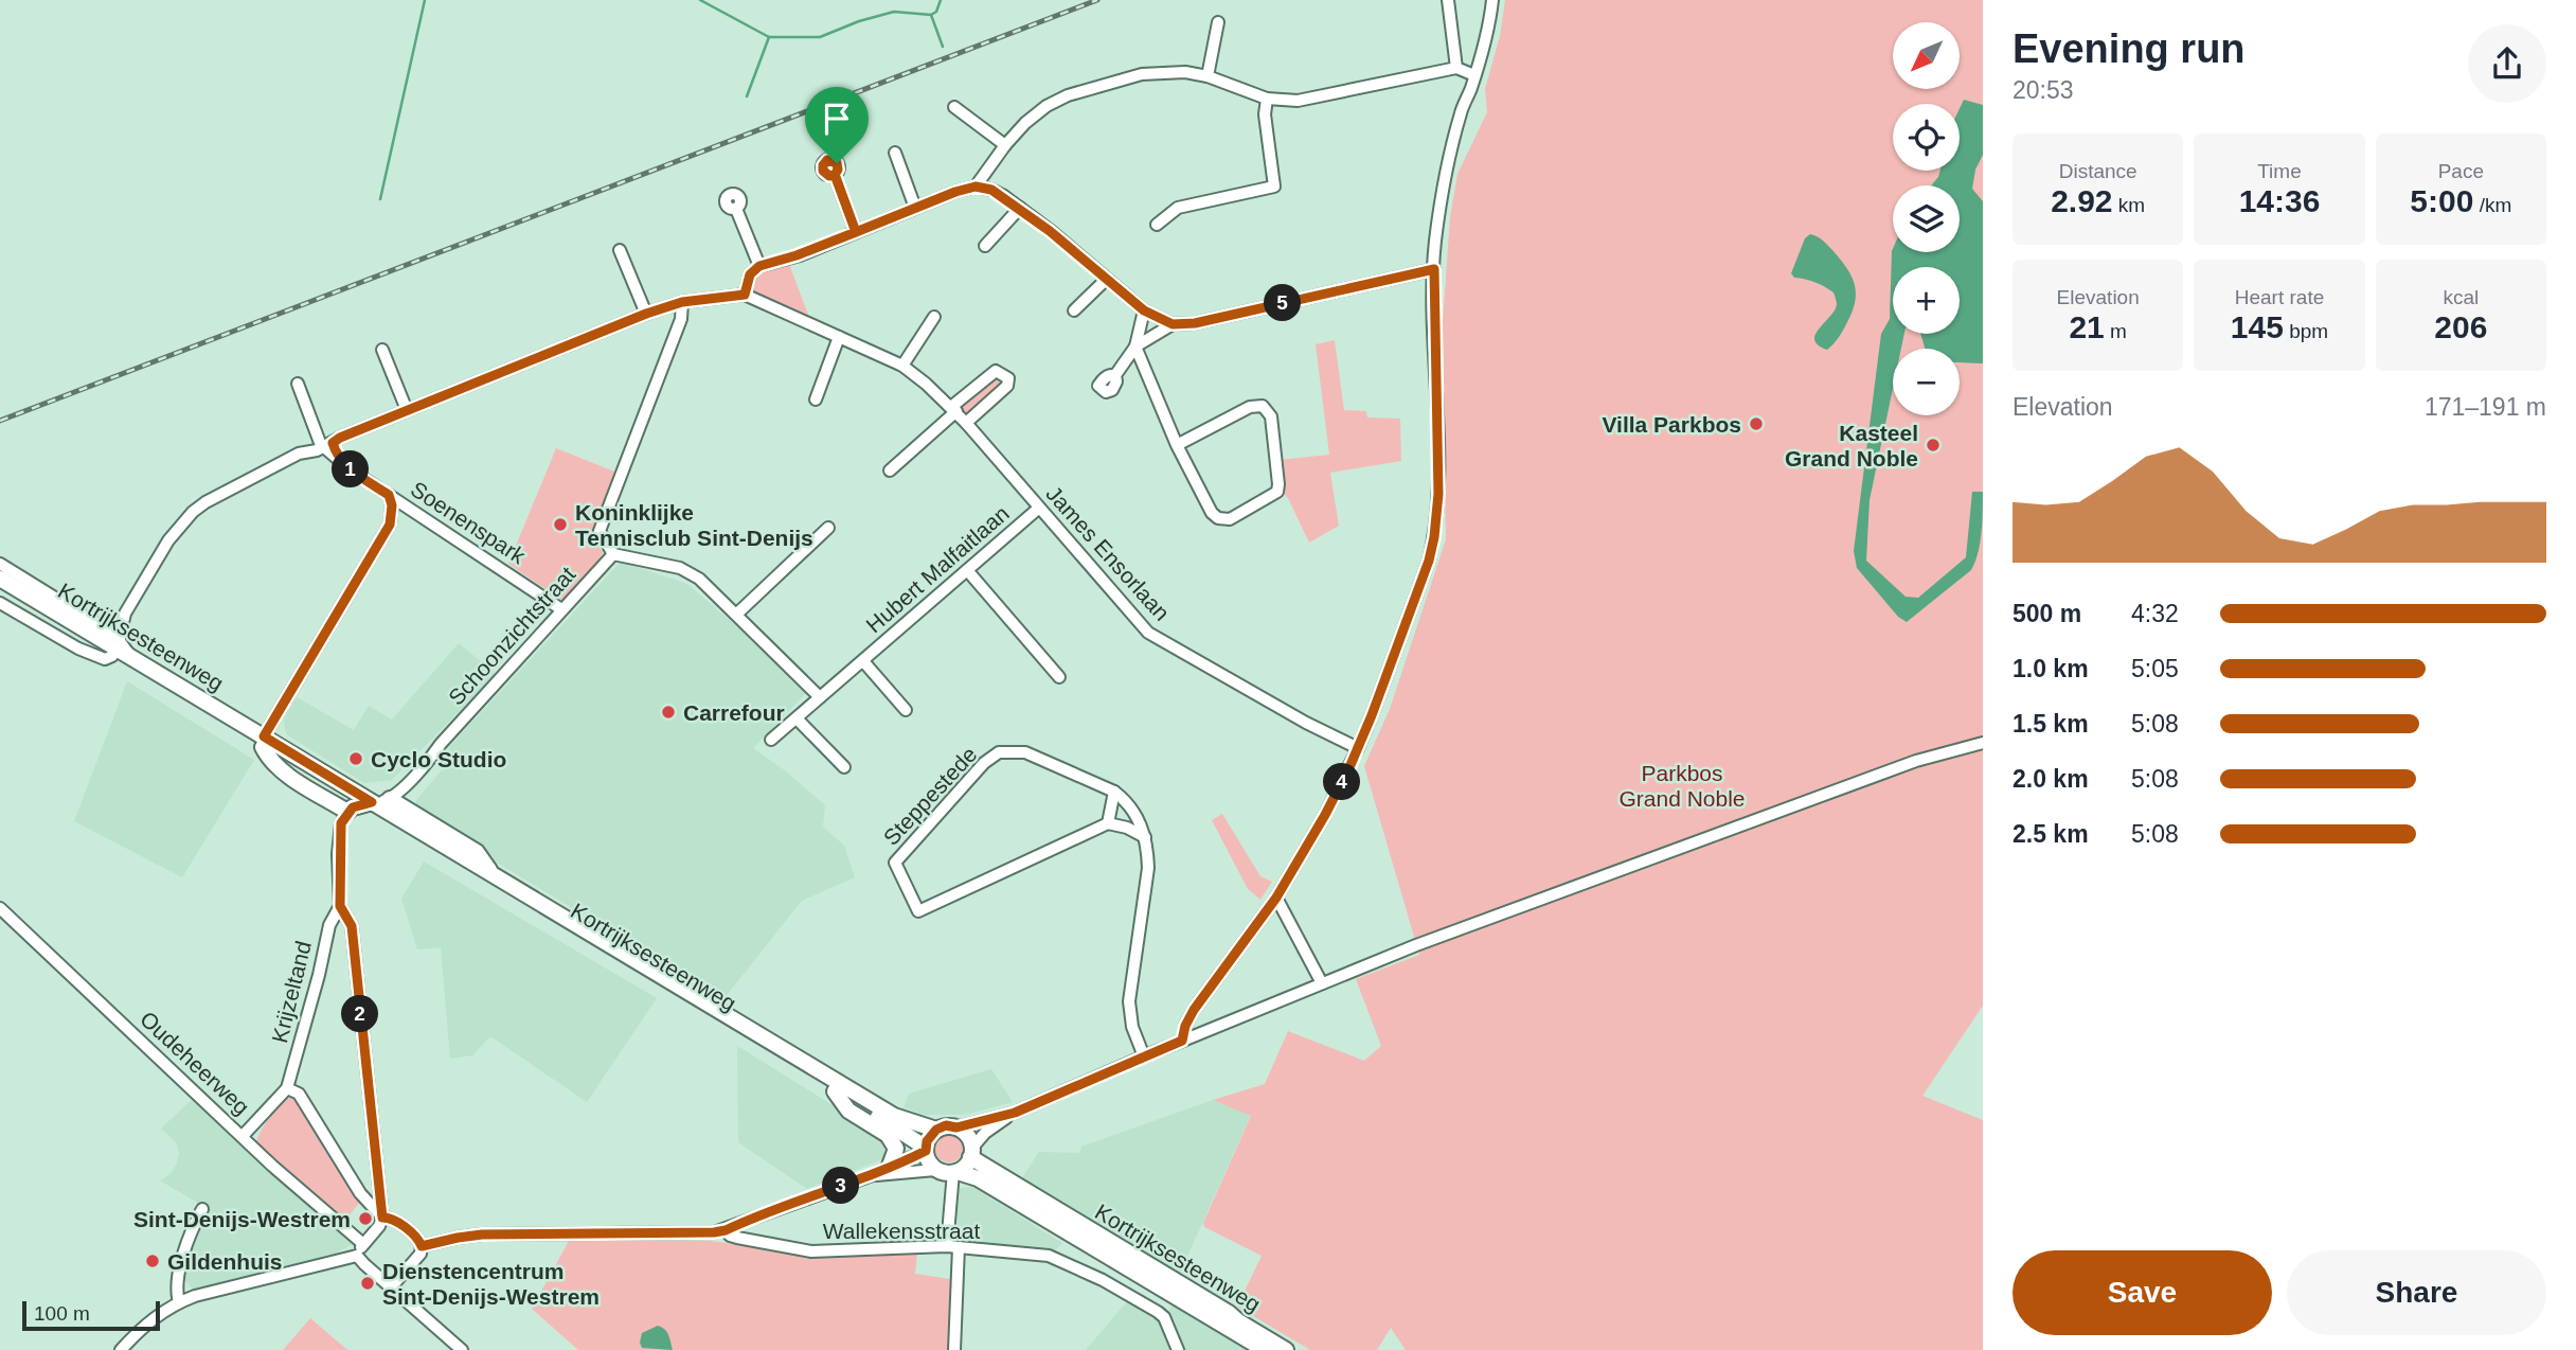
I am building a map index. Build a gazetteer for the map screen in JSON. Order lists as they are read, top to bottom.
{
  "streets": {
    "main road": ["Kortrijksesteenweg"],
    "street": [
      "Soenenspark",
      "James Ensorlaan",
      "Hubert Malfaitlaan",
      "Schoonzichtstraat",
      "Steppestede",
      "Krijzeltand",
      "Oudeheerweg",
      "Wallekensstraat"
    ]
  },
  "crossings": [
    ["Soenenspark", "Schoonzichtstraat"],
    ["Soenenspark", "Kortrijksesteenweg"],
    ["James Ensorlaan", "Hubert Malfaitlaan"],
    ["Krijzeltand", "Oudeheerweg"]
  ],
  "parks": ["Parkbos Grand Noble"],
  "places": [
    "Villa Parkbos",
    "Kasteel Grand Noble",
    "Koninklijke Tennisclub Sint-Denijs",
    "Carrefour",
    "Cyclo Studio",
    "Sint-Denijs-Westrem",
    "Gildenhuis",
    "Dienstencentrum Sint-Denijs-Westrem"
  ],
  "scale_bar": "100 m",
  "north": "bottom left",
  "page": {
    "heading": ["Evening run", "20:53"],
    "map_buttons": ["+", "−"],
    "stats": [
      ["Distance", "2.92 km"],
      ["Time", "14:36"],
      ["Pace", "5:00 /km"],
      ["Elevation", "21 m"],
      ["Heart rate", "145 bpm"],
      ["kcal", "206"]
    ],
    "pins": [
      "5",
      "1",
      "4",
      "2",
      "3"
    ],
    "chart": ["Elevation", "171–191 m"],
    "list": [
      {
        "name": "500 m",
        "note": "4:32"
      },
      {
        "name": "1.0 km",
        "note": "5:05"
      },
      {
        "name": "1.5 km",
        "note": "5:08"
      },
      {
        "name": "2.0 km",
        "note": "5:08"
      },
      {
        "name": "2.5 km",
        "note": "5:08"
      }
    ],
    "buttons": ["Save", "Share"],
    "scale": "100 m"
  }
}
